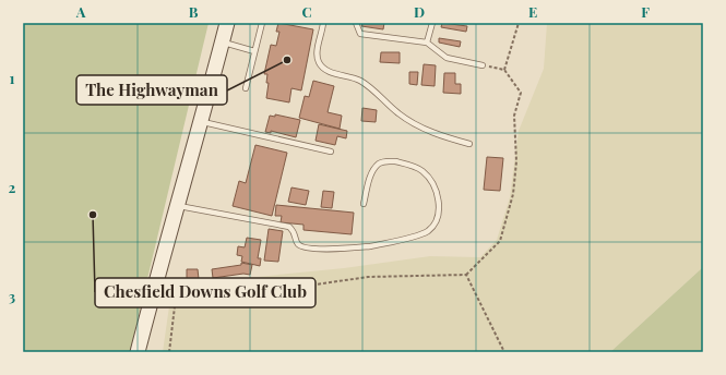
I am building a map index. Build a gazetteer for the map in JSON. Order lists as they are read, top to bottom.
{
  "places": ["The Highwayman", "Chesfield Downs Golf Club"],
  "grid": {
    "columns": [
      "A",
      "B",
      "C",
      "D",
      "E",
      "F"
    ],
    "rows": ["1", "2", "3"]
  }
}
